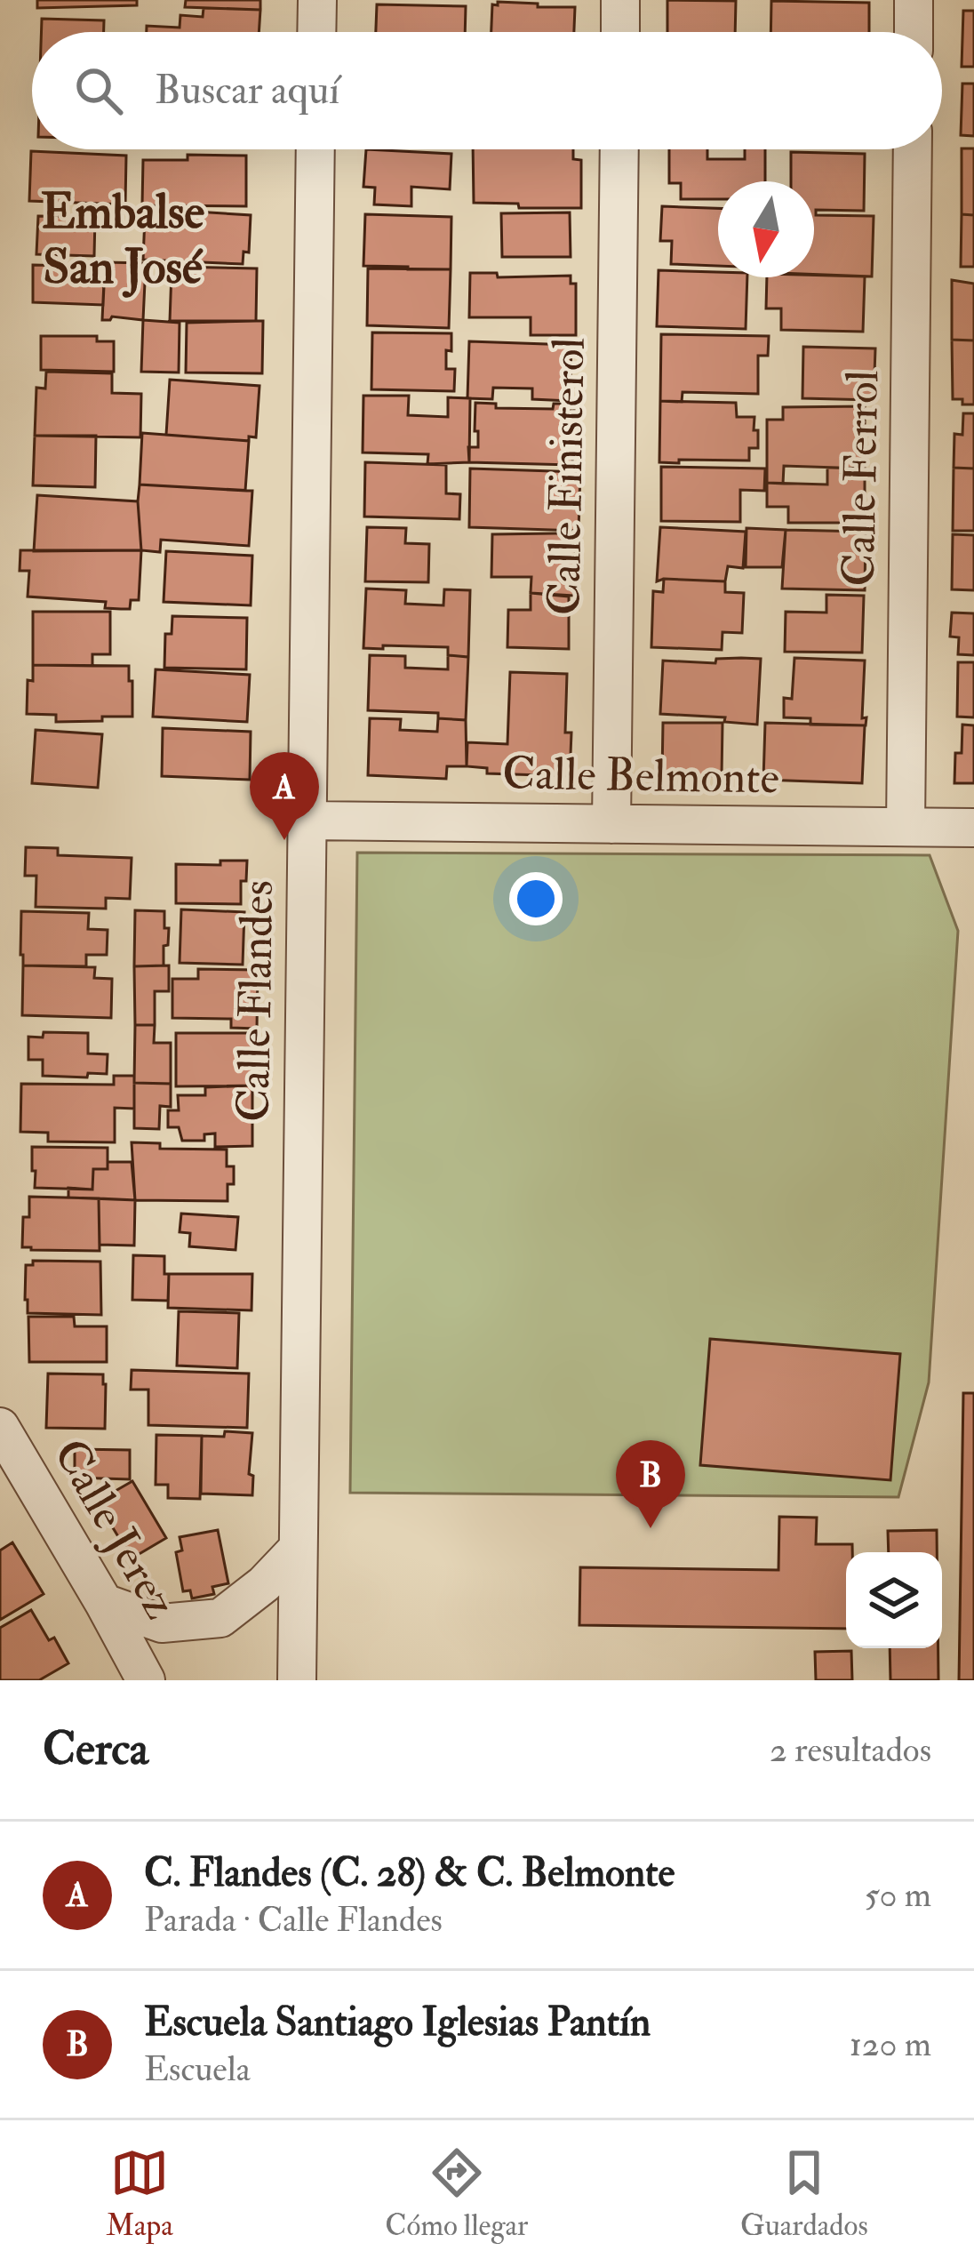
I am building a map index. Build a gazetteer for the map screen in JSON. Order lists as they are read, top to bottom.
{
  "streets": {
    "street": [
      "Calle Finisterol",
      "Calle Ferrol",
      "Calle Belmonte",
      "Calle Flandes",
      "Calle Jerez"
    ]
  },
  "crossings": [
    ["Calle Finisterol", "Calle Belmonte"],
    ["Calle Ferrol", "Calle Belmonte"],
    ["Calle Belmonte", "Calle Flandes"]
  ],
  "districts": ["Embalse San José"],
  "north": "bottom",
  "page": {
    "search": "Buscar aquí",
    "pins": ["A", "B"],
    "heading": ["Cerca", "2 resultados"],
    "list": [
      {
        "mark": "A",
        "name": "C. Flandes (C. 28) & C. Belmonte",
        "note": "Parada · Calle Flandes",
        "value": "50 m"
      },
      {
        "mark": "B",
        "name": "Escuela Santiago Iglesias Pantín",
        "note": "Escuela",
        "value": "120 m"
      }
    ],
    "nav": ["Mapa", "Cómo llegar", "Guardados"]
  }
}
